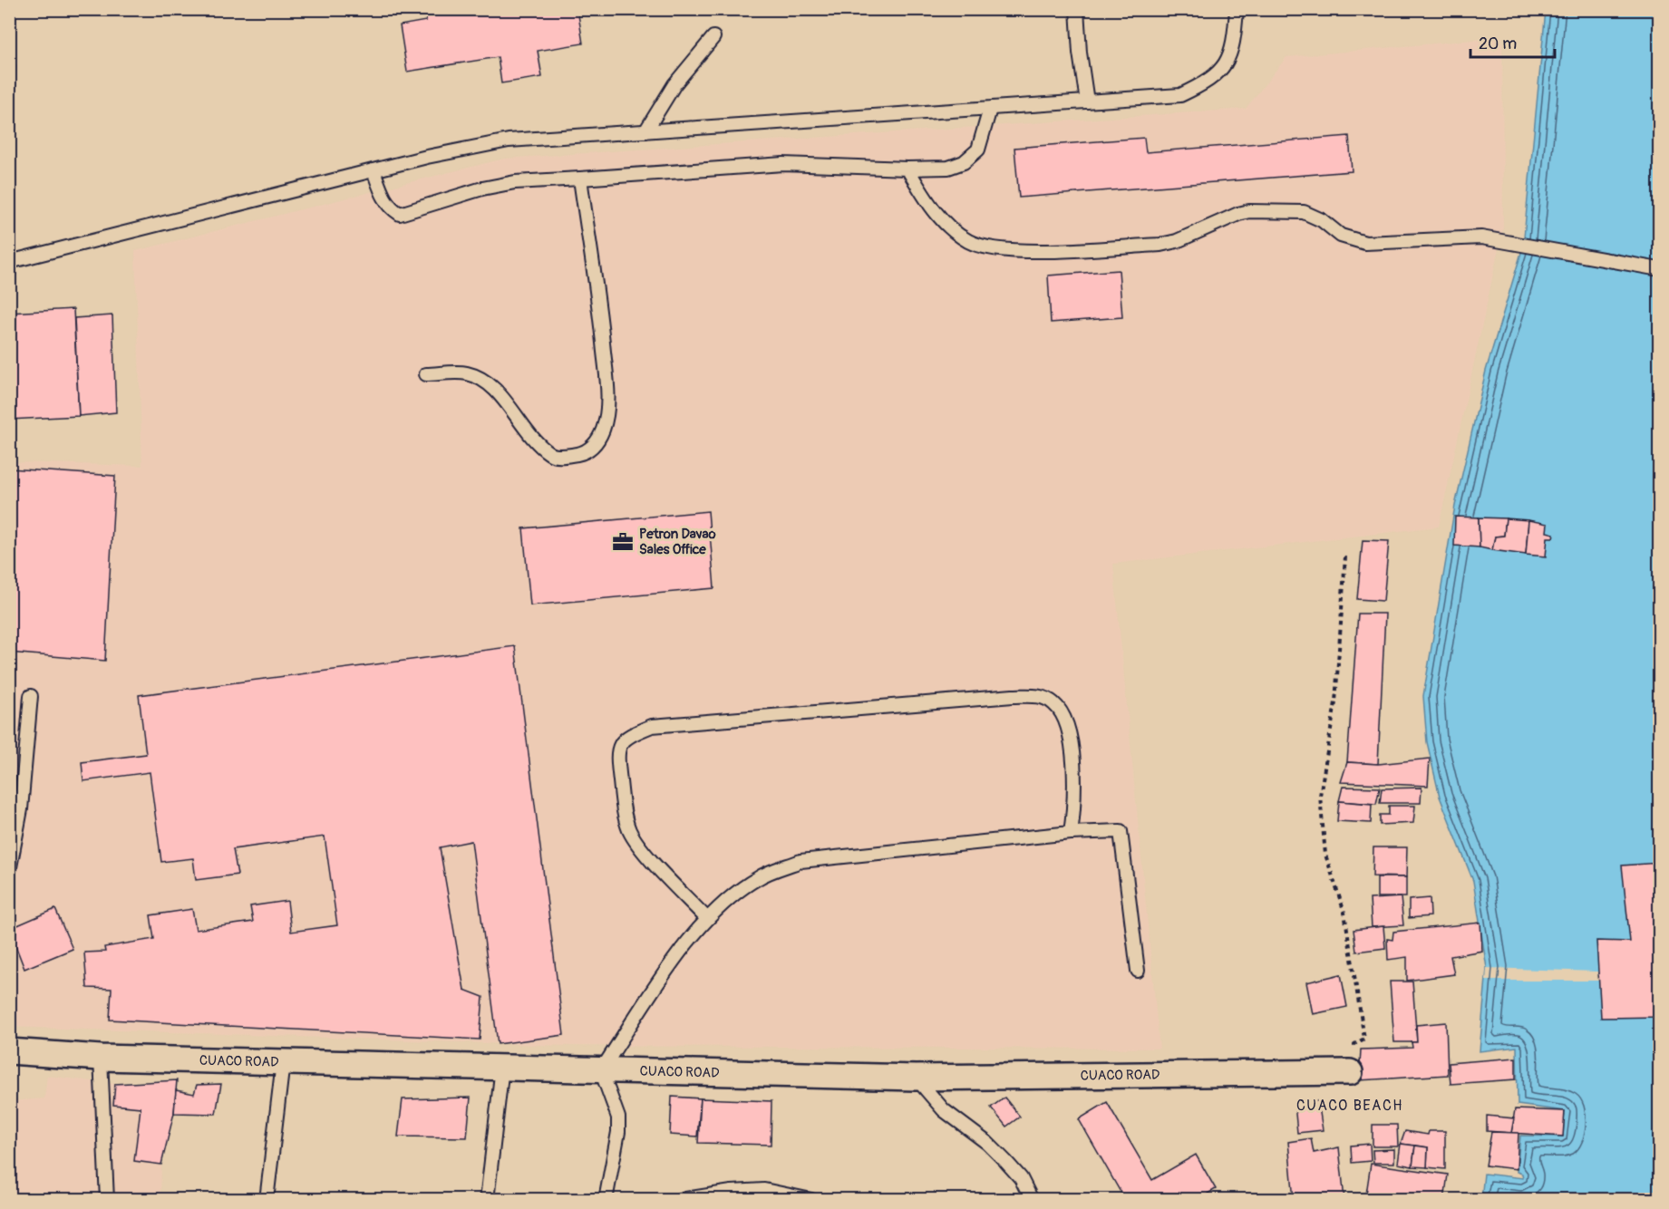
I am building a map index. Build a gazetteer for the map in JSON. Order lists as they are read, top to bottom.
{
  "streets": {
    "street": ["CUACO ROAD"]
  },
  "districts": ["CUACO BEACH"],
  "places": {
    "office": ["Petron Davao Sales Office"]
  },
  "scale_bar": "20 m"
}
